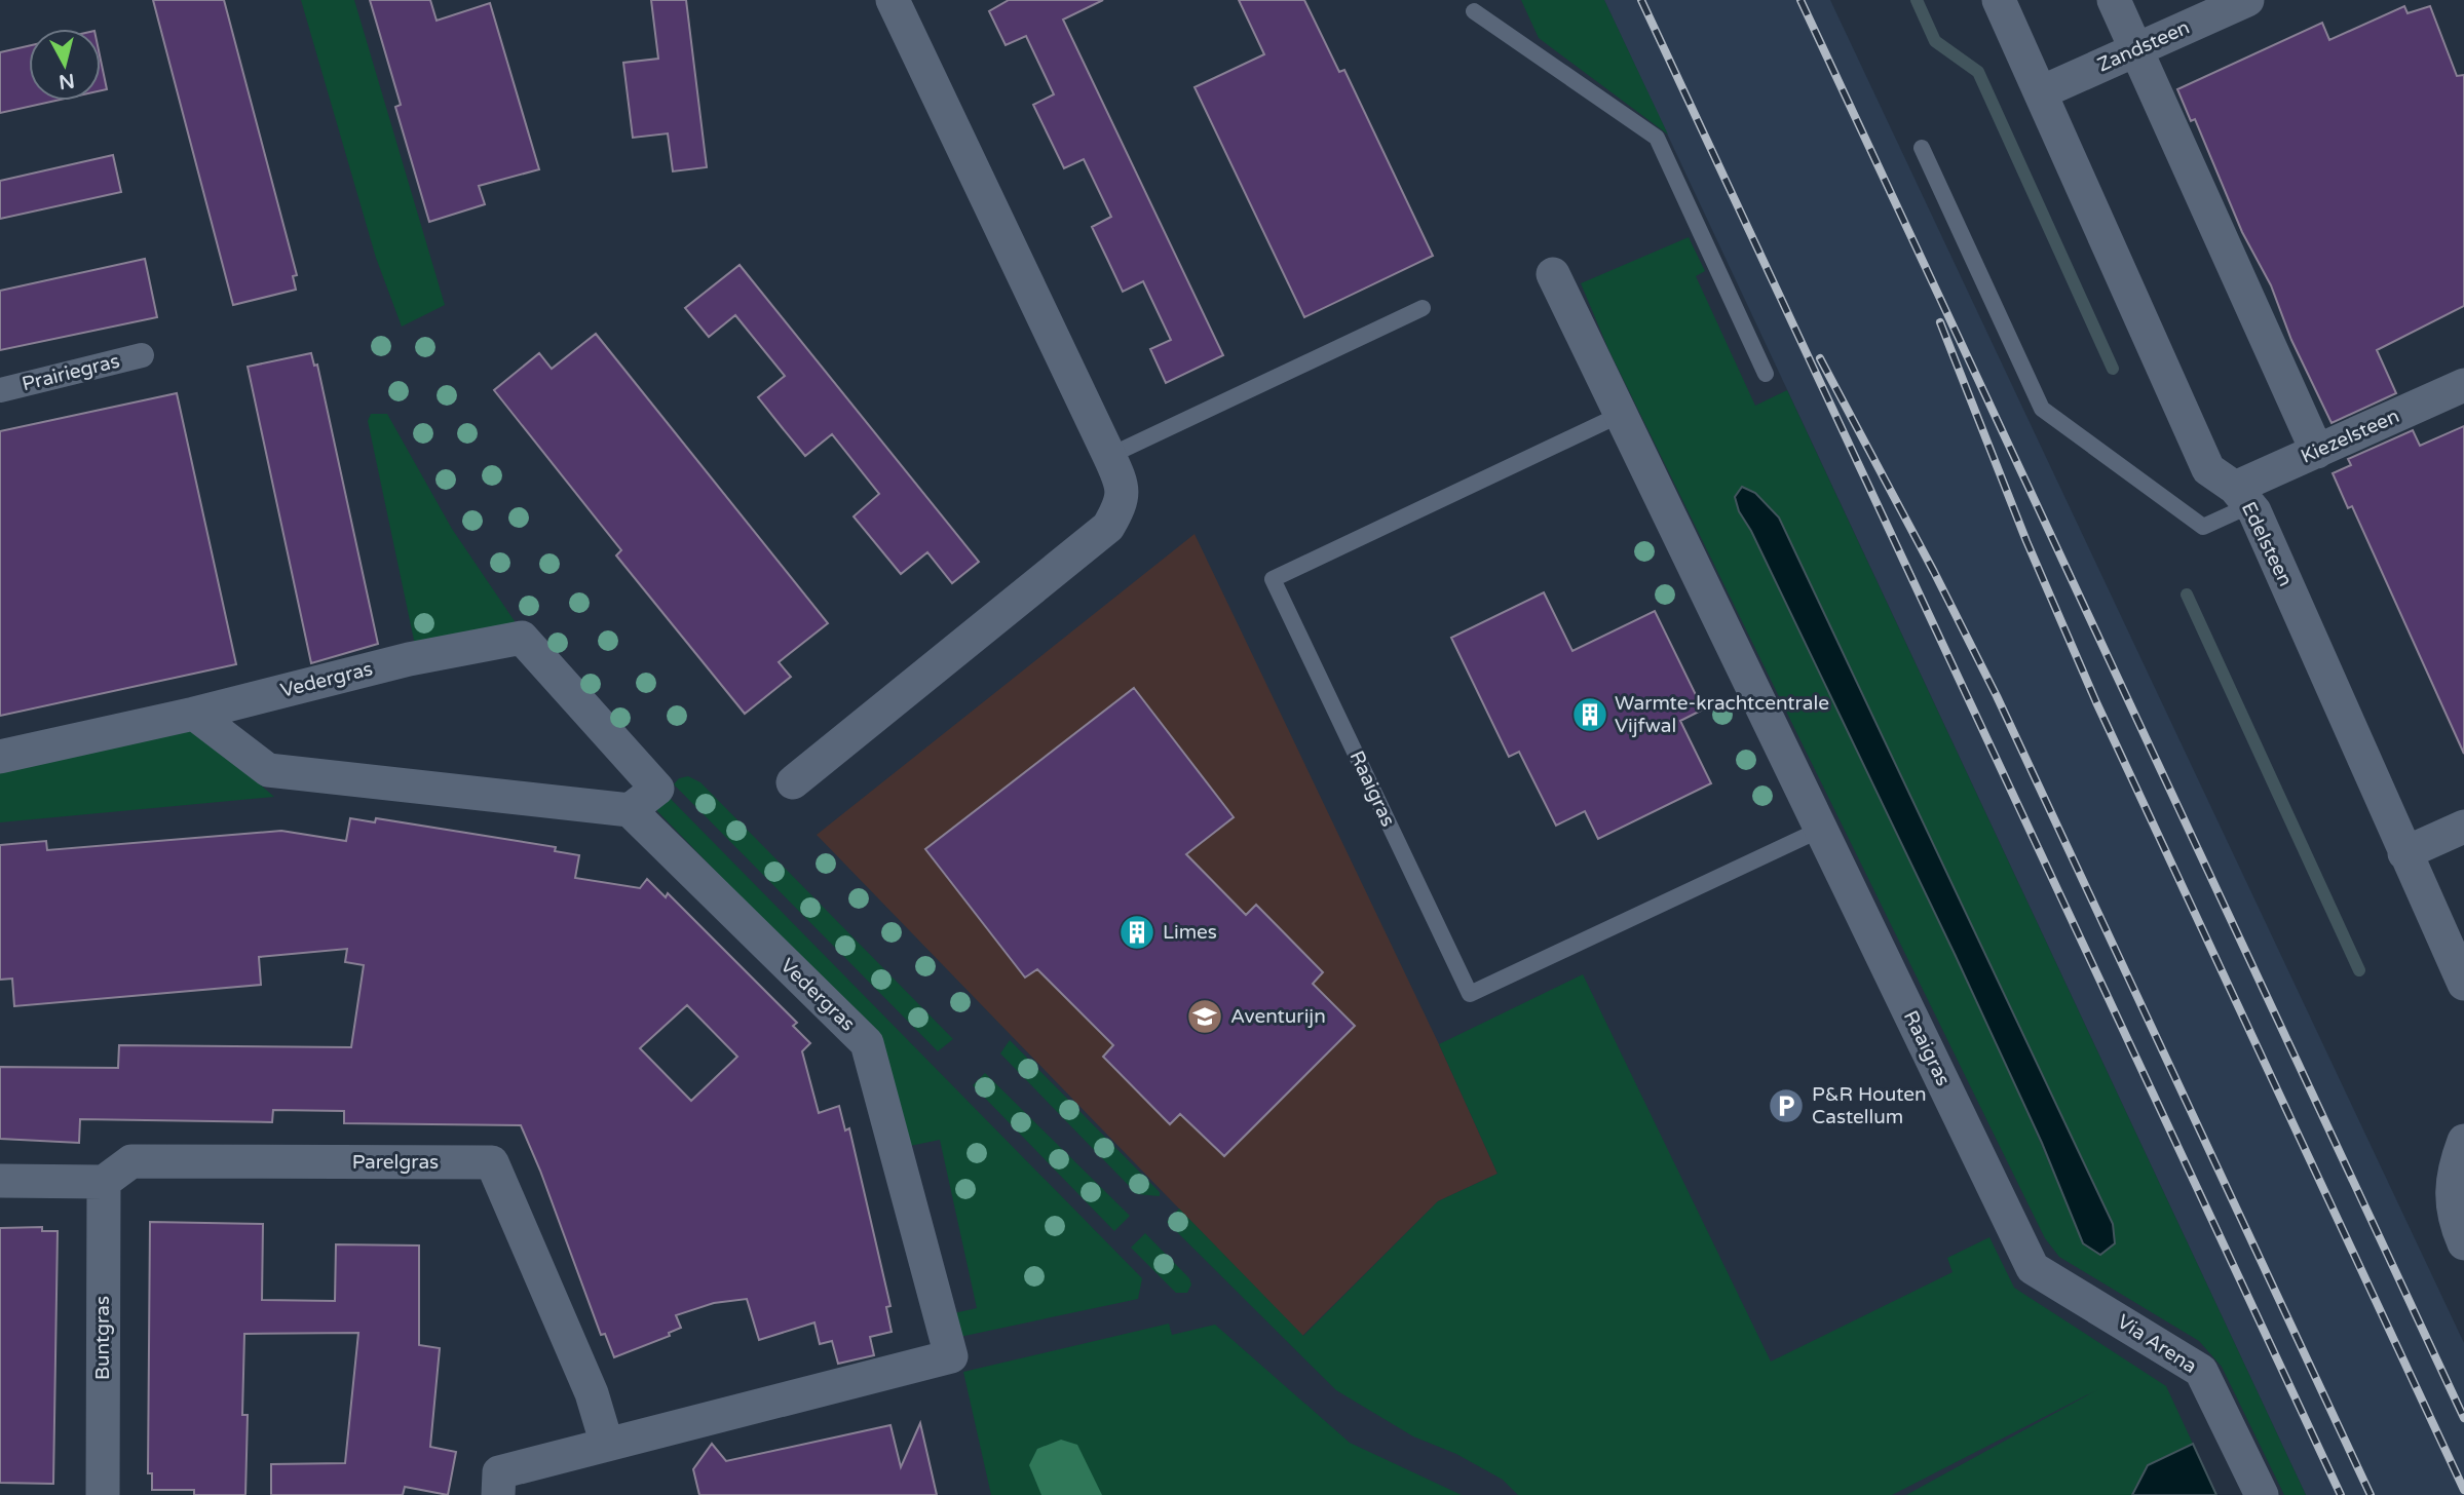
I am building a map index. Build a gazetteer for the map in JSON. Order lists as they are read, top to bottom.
{
  "streets": {
    "street": [
      "Zandsteen",
      "Prairiegras",
      "Kiezelsteen",
      "Edelsteen",
      "Vedergras",
      "Raaigras",
      "Parelgras",
      "Buntgras",
      "Via Arena"
    ]
  },
  "crossings": [
    ["Zandsteen", "Edelsteen"],
    ["Kiezelsteen", "Edelsteen"],
    ["Vedergras", "Parelgras"],
    ["Raaigras", "Via Arena"],
    ["Parelgras", "Buntgras"]
  ],
  "places": {
    "building": ["Warmte-krachtcentrale Vijfwal", "Limes"],
    "school or university": ["Aventurijn"],
    "parking": ["P&R Houten Castellum"]
  },
  "north": "bottom"
}
